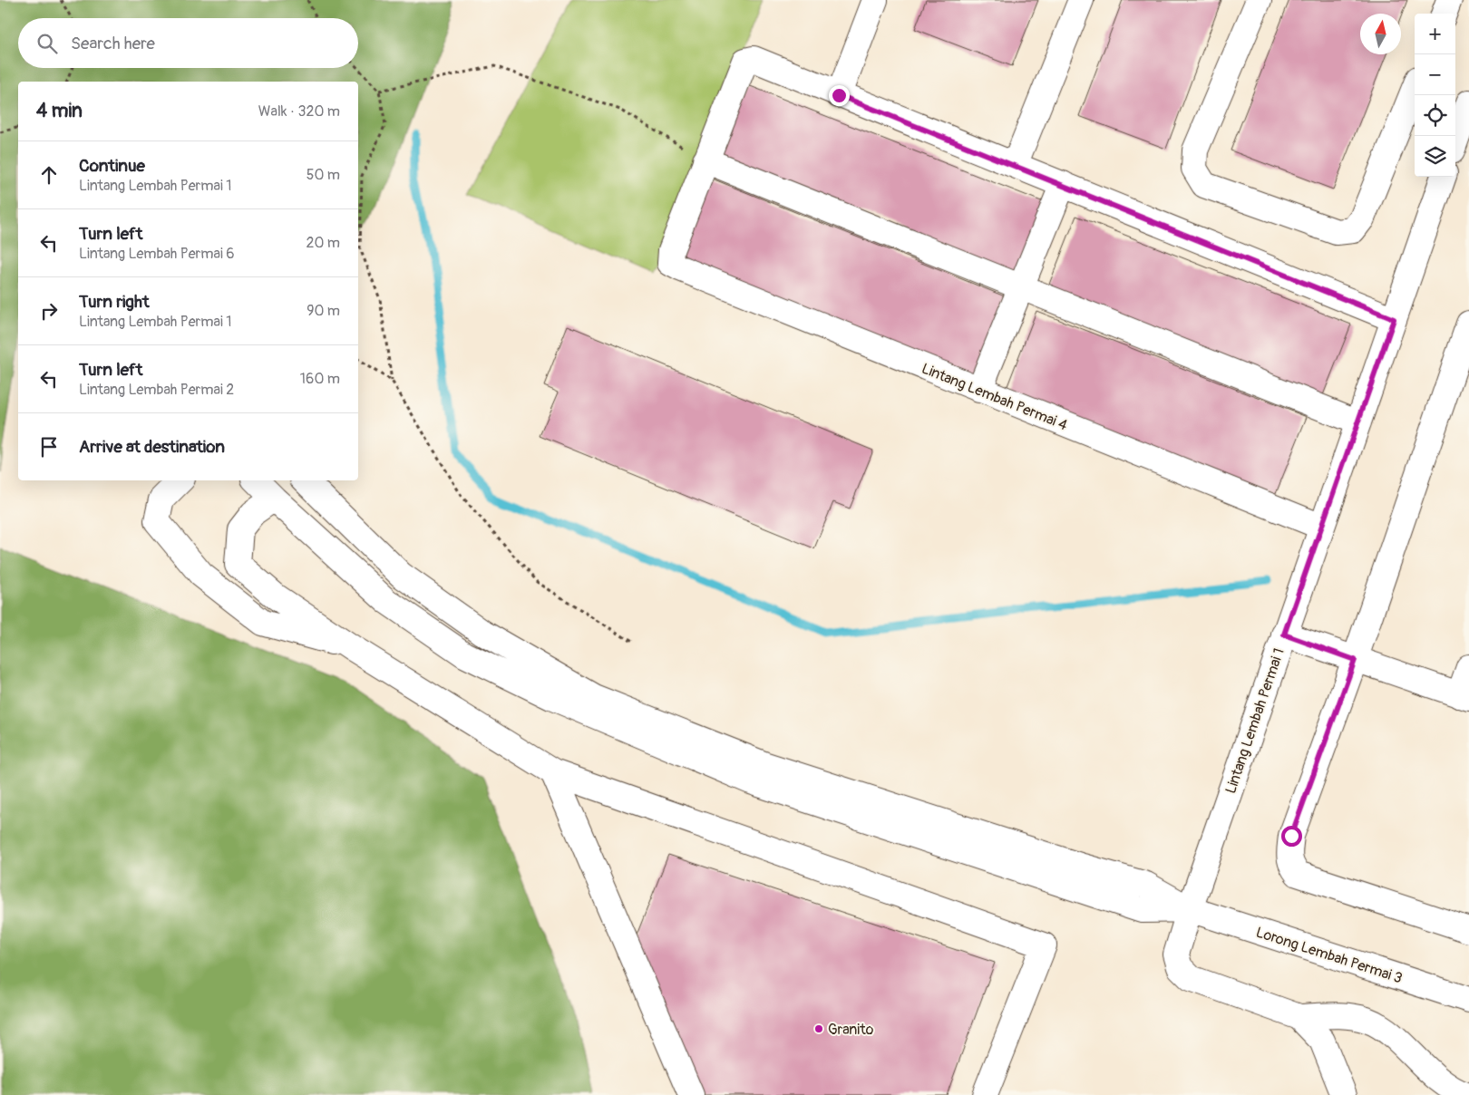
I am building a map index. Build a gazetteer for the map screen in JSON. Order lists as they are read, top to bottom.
{
  "streets": {
    "street": ["Lintang Lembah Permai 4", "Lintang Lembah Permai 1", "Lorong Lembah Permai 3"]
  },
  "crossings": [
    ["Lintang Lembah Permai 4", "Lintang Lembah Permai 1"],
    ["Lintang Lembah Permai 1", "Lorong Lembah Permai 3"]
  ],
  "places": ["Granito"],
  "north": "top",
  "page": {
    "map_buttons": ["+", "−"],
    "search": "Search here",
    "heading": ["4 min", "Walk · 320 m"],
    "list": [
      ["Continue", "Lintang Lembah Permai 1", "50 m"],
      ["Turn left", "Lintang Lembah Permai 6", "20 m"],
      ["Turn right", "Lintang Lembah Permai 1", "90 m"],
      ["Turn left", "Lintang Lembah Permai 2", "160 m"],
      "Arrive at destination"
    ]
  }
}
